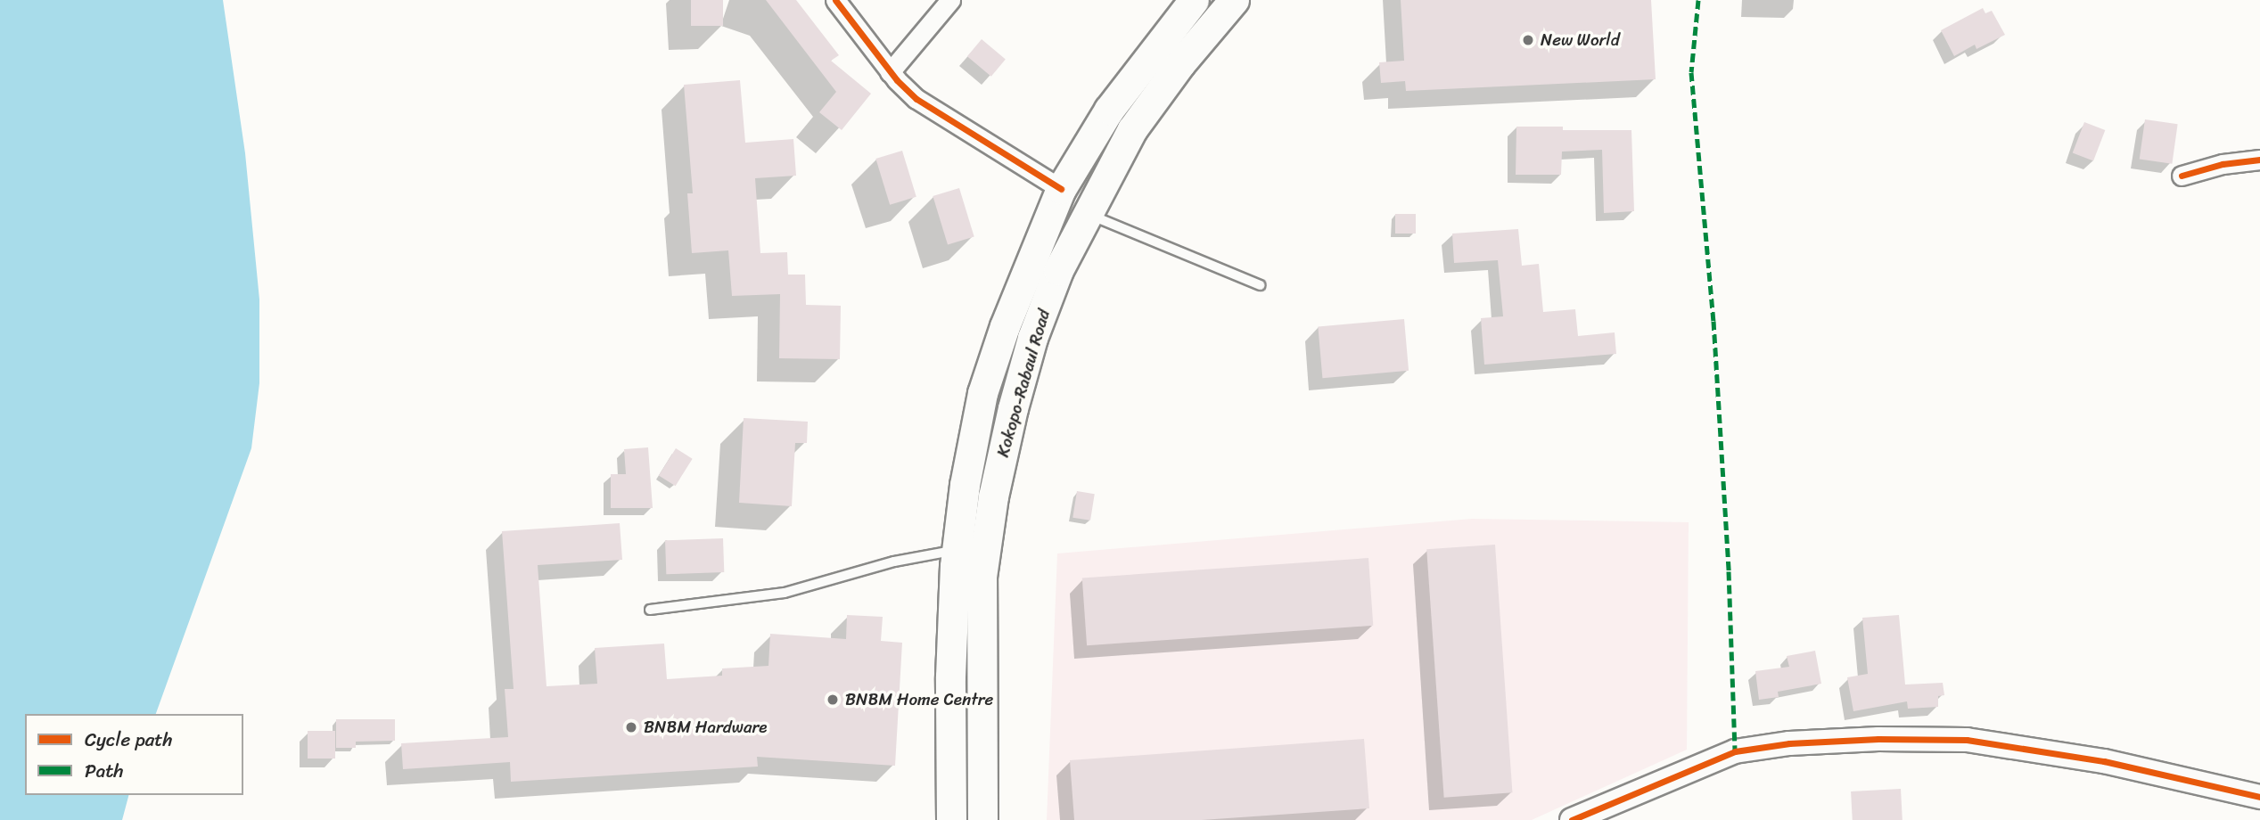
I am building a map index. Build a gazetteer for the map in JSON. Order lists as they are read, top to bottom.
{
  "streets": {
    "main road": ["Kokopo-Rabaul Road"]
  },
  "places": ["New World", "BNBM Home Centre", "BNBM Hardware"],
  "legend": ["Cycle path", "Path"]
}
